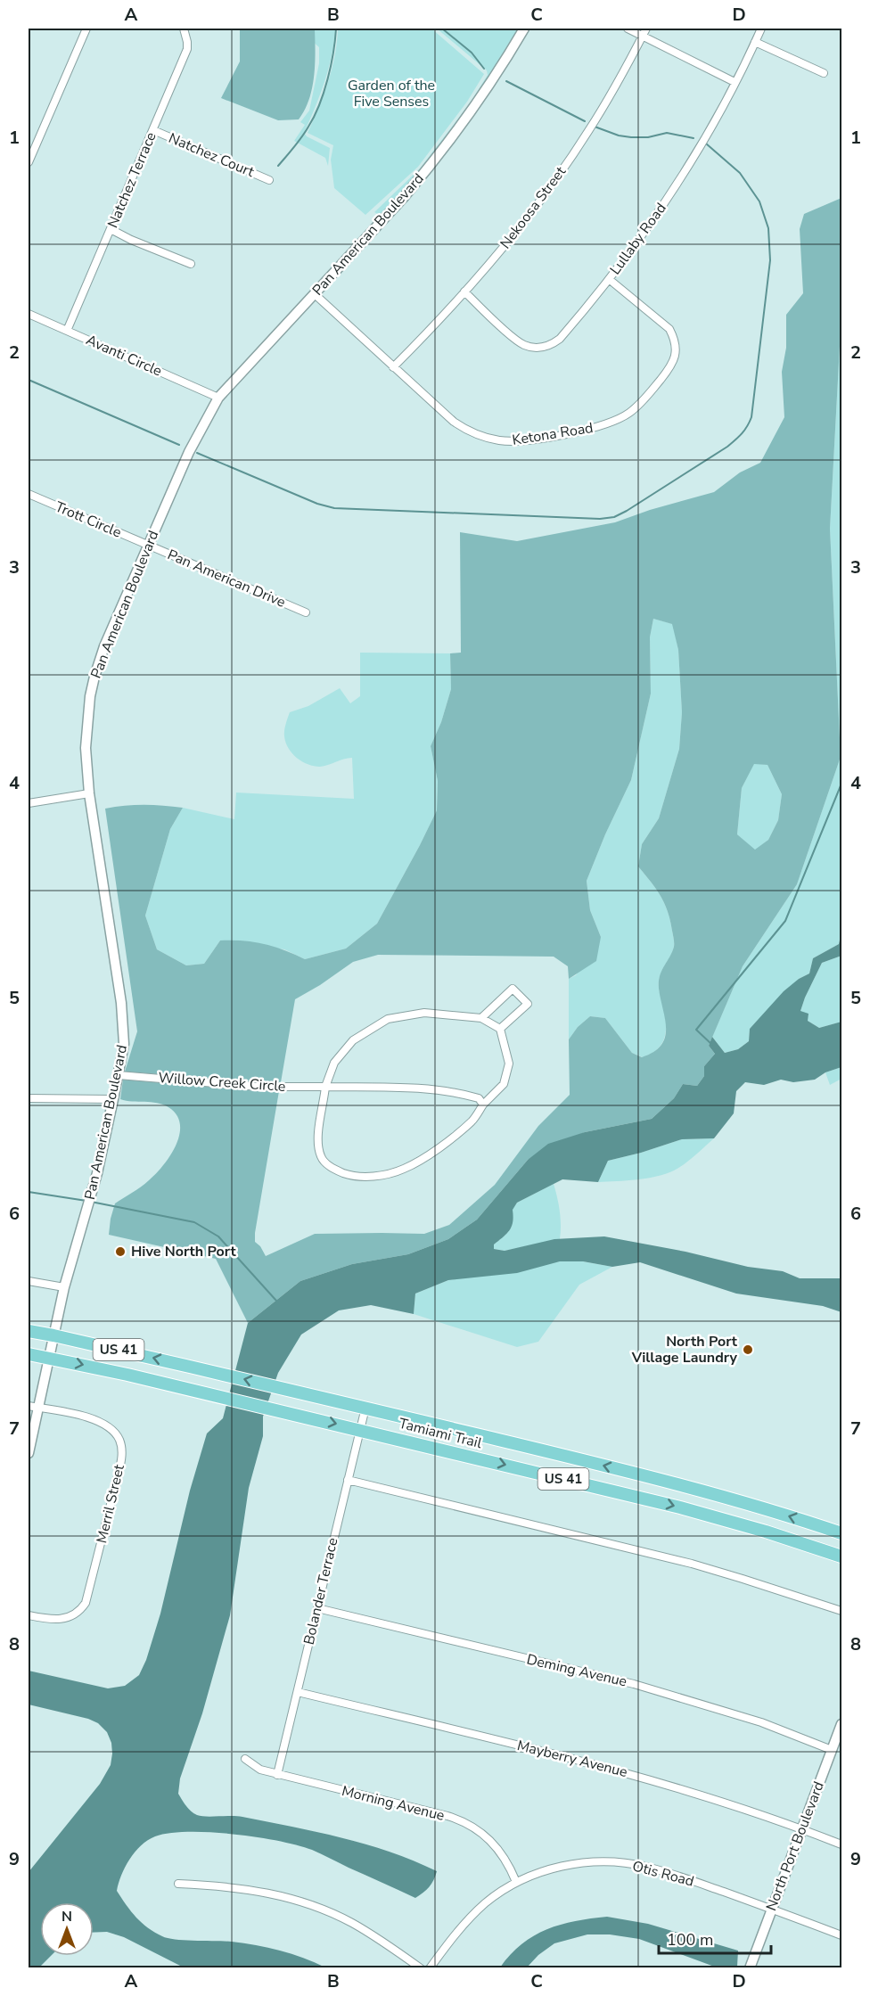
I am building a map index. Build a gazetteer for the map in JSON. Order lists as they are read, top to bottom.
{
  "streets": {
    "main road": ["US 41", "Tamiami Trail"],
    "street": [
      "Natchez Court",
      "Natchez Terrace",
      "Nekoosa Street",
      "Pan American Boulevard",
      "Lullaby Road",
      "Avanti Circle",
      "Ketona Road",
      "Trott Circle",
      "Pan American Drive",
      "Willow Creek Circle",
      "Merril Street",
      "Bolander Terrace",
      "Deming Avenue",
      "Mayberry Avenue",
      "Morning Avenue",
      "North Port Boulevard",
      "Otis Road"
    ]
  },
  "crossings": [
    ["Natchez Court", "Natchez Terrace"],
    ["Natchez Terrace", "Avanti Circle"],
    ["Nekoosa Street", "Lullaby Road"],
    ["Nekoosa Street", "Ketona Road"],
    ["Pan American Boulevard", "Avanti Circle"],
    ["Pan American Boulevard", "Ketona Road"],
    ["Pan American Boulevard", "Trott Circle"],
    ["Pan American Boulevard", "Pan American Drive"],
    ["Pan American Boulevard", "Willow Creek Circle"],
    ["Pan American Boulevard", "Tamiami Trail"],
    ["Pan American Boulevard", "Merril Street"],
    ["Lullaby Road", "Ketona Road"],
    ["Trott Circle", "Pan American Drive"],
    ["Tamiami Trail", "Bolander Terrace"],
    ["Bolander Terrace", "Deming Avenue"],
    ["Bolander Terrace", "Mayberry Avenue"],
    ["Bolander Terrace", "Morning Avenue"],
    ["Deming Avenue", "North Port Boulevard"],
    ["Mayberry Avenue", "North Port Boulevard"],
    ["Morning Avenue", "Otis Road"],
    ["North Port Boulevard", "Otis Road"]
  ],
  "parks": ["Garden of the Five Senses"],
  "places": ["Hive North Port", "North Port Village Laundry"],
  "scale_bar": "100 m",
  "north": "top",
  "grid": {
    "columns": [
      "A",
      "B",
      "C",
      "D"
    ],
    "rows": [
      "1",
      "2",
      "3",
      "4",
      "5",
      "6",
      "7",
      "8",
      "9"
    ]
  }
}
